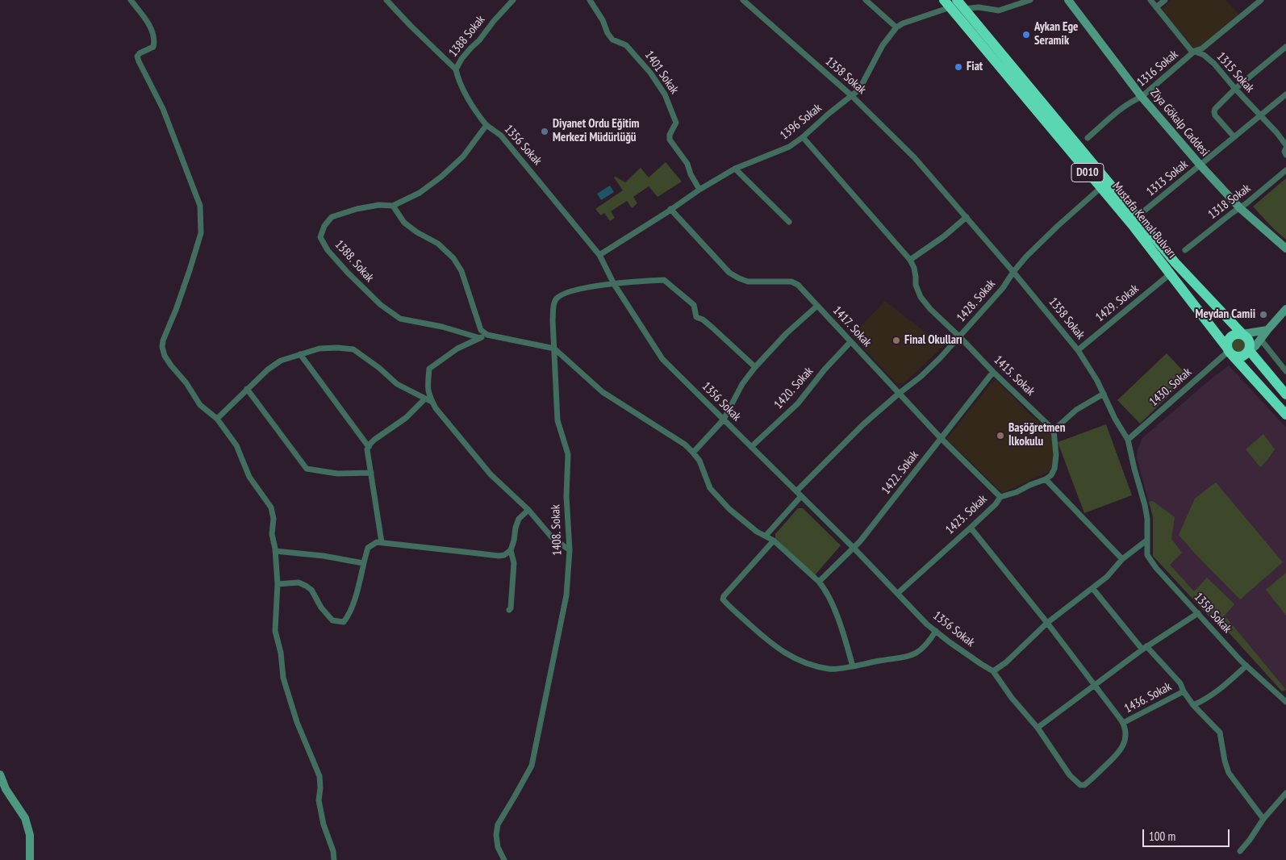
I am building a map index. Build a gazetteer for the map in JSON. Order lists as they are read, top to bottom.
{
  "streets": {
    "highway": ["D010", "Mustafa Kemal Bulvarı"],
    "street": [
      "1388 Sokak",
      "1316 Sokak",
      "1401 Sokak",
      "1315 Sokak",
      "1358 Sokak",
      "1396 Sokak",
      "Ziya Gökalp Caddesi",
      "1356 Sokak",
      "1313 Sokak",
      "1318 Sokak",
      "1388. Sokak",
      "1428. Sokak",
      "1429. Sokak",
      "1417. Sokak",
      "1415. Sokak",
      "1430. Sokak",
      "1420. Sokak",
      "1422. Sokak",
      "1423. Sokak",
      "1408. Sokak",
      "1436. Sokak"
    ]
  },
  "crossings": [
    ["1388 Sokak", "1356 Sokak"],
    ["1316 Sokak", "1315 Sokak"],
    ["1316 Sokak", "Ziya Gökalp Caddesi"],
    ["1401 Sokak", "1396 Sokak"],
    ["1315 Sokak", "1313 Sokak"],
    ["1358 Sokak", "1396 Sokak"],
    ["1358 Sokak", "1428. Sokak"],
    ["1358 Sokak", "1429. Sokak"],
    ["1358 Sokak", "1430. Sokak"],
    ["1396 Sokak", "1356 Sokak"],
    ["1396 Sokak", "Mustafa Kemal Bulvarı"],
    ["1396 Sokak", "1417. Sokak"],
    ["Ziya Gökalp Caddesi", "1313 Sokak"],
    ["Ziya Gökalp Caddesi", "1318 Sokak"],
    ["1356 Sokak", "1388. Sokak"],
    ["1356 Sokak", "1428. Sokak"],
    ["1356 Sokak", "1420. Sokak"],
    ["1356 Sokak", "1422. Sokak"],
    ["1356 Sokak", "1423. Sokak"],
    ["1356 Sokak", "1408. Sokak"],
    ["1356 Sokak", "1436. Sokak"],
    ["D010", "Mustafa Kemal Bulvarı"],
    ["D010", "1430. Sokak"],
    ["1313 Sokak", "Mustafa Kemal Bulvarı"],
    ["Mustafa Kemal Bulvarı", "1428. Sokak"],
    ["Mustafa Kemal Bulvarı", "1429. Sokak"],
    ["Mustafa Kemal Bulvarı", "1430. Sokak"],
    ["1428. Sokak", "1417. Sokak"],
    ["1428. Sokak", "1415. Sokak"],
    ["1417. Sokak", "1420. Sokak"],
    ["1417. Sokak", "1422. Sokak"],
    ["1417. Sokak", "1423. Sokak"],
    ["1415. Sokak", "1422. Sokak"]
  ],
  "places": [
    "Aykan Ege Seramik",
    "Fiat",
    "Diyanet Ordu Eğitim Merkezi Müdürlüğü",
    "Meydan Camii",
    "Final Okulları",
    "Başöğretmen İlkokulu"
  ],
  "scale_bar": "100 m"
}
